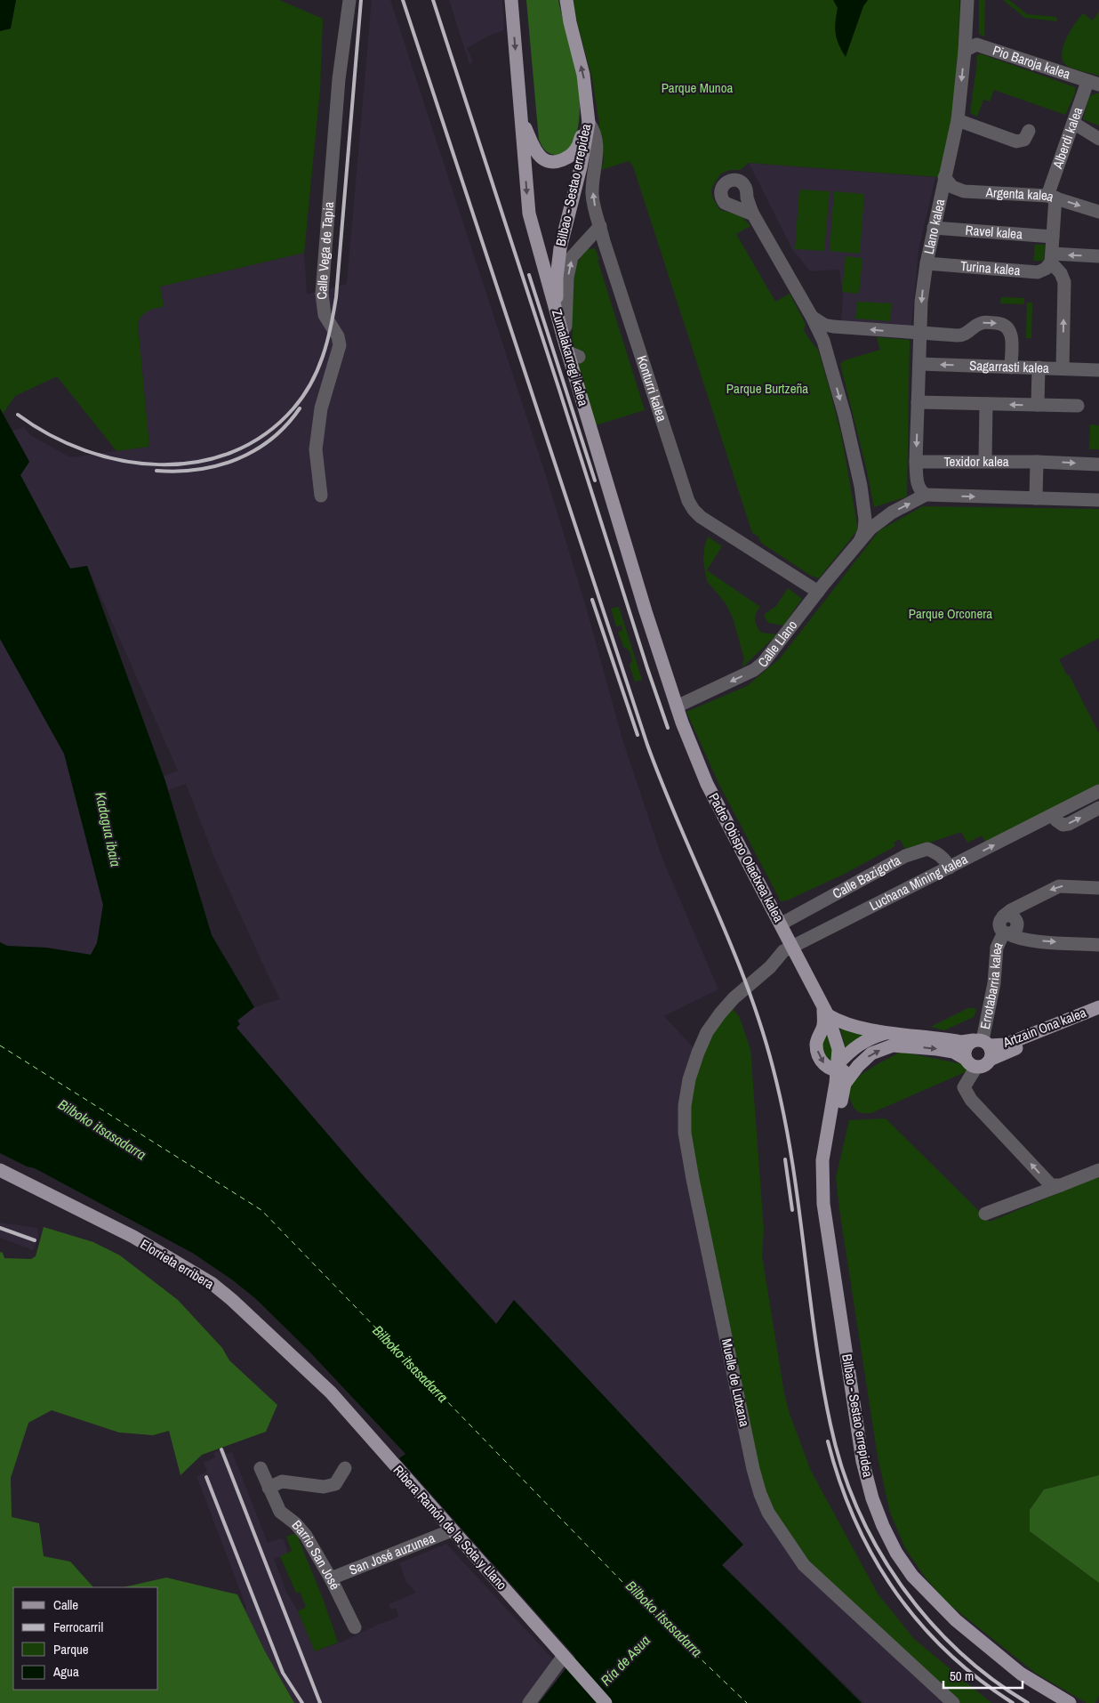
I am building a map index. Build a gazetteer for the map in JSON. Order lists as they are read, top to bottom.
{
  "streets": {
    "main road": [
      "Bilbao - Sestao errepidea",
      "Zumalakarregi kalea",
      "Padre Obispo Olaetxea kalea",
      "Artzain Ona kalea",
      "Elorrieta erribera",
      "Ribera Ramón de la Sota y Llano"
    ],
    "street": [
      "Pio Baroja kalea",
      "Alberdi kalea",
      "Argenta kalea",
      "Llano kalea",
      "Ravel kalea",
      "Calle Vega de Tapia",
      "Turina kalea",
      "Sagarrasti kalea",
      "Konturri kalea",
      "Texidor kalea",
      "Calle Llano",
      "Calle Bazigorta",
      "Luchana Mining kalea",
      "Errotabarria kalea",
      "Muelle de Lutxana",
      "San José auzunea",
      "Barrio San José"
    ]
  },
  "crossings": [
    ["Pio Baroja kalea", "Alberdi kalea"],
    ["Pio Baroja kalea", "Llano kalea"],
    ["Alberdi kalea", "Argenta kalea"],
    ["Alberdi kalea", "Ravel kalea"],
    ["Alberdi kalea", "Turina kalea"],
    ["Bilbao - Sestao errepidea", "Zumalakarregi kalea"],
    ["Bilbao - Sestao errepidea", "Konturri kalea"],
    ["Bilbao - Sestao errepidea", "Padre Obispo Olaetxea kalea"],
    ["Argenta kalea", "Llano kalea"],
    ["Llano kalea", "Ravel kalea"],
    ["Llano kalea", "Turina kalea"],
    ["Llano kalea", "Sagarrasti kalea"],
    ["Llano kalea", "Texidor kalea"],
    ["Zumalakarregi kalea", "Calle Llano"],
    ["Zumalakarregi kalea", "Padre Obispo Olaetxea kalea"],
    ["Konturri kalea", "Calle Llano"],
    ["Calle Llano", "Padre Obispo Olaetxea kalea"],
    ["Padre Obispo Olaetxea kalea", "Calle Bazigorta"],
    ["Padre Obispo Olaetxea kalea", "Artzain Ona kalea"],
    ["Calle Bazigorta", "Luchana Mining kalea"],
    ["Luchana Mining kalea", "Muelle de Lutxana"],
    ["Errotabarria kalea", "Artzain Ona kalea"],
    ["Elorrieta erribera", "Ribera Ramón de la Sota y Llano"],
    ["Ribera Ramón de la Sota y Llano", "San José auzunea"],
    ["San José auzunea", "Barrio San José"]
  ],
  "one_way": ["Zumalakarregi kalea", "Calle Llano"],
  "water": ["Kadagua ibaia", "Bilboko itsasadarra", "Ría de Asua"],
  "parks": ["Parque Munoa", "Parque Burtzeña", "Parque Orconera"],
  "legend": [
    "Calle",
    "Ferrocarril",
    "Parque",
    "Agua"
  ],
  "scale_bar": "50 m"
}
